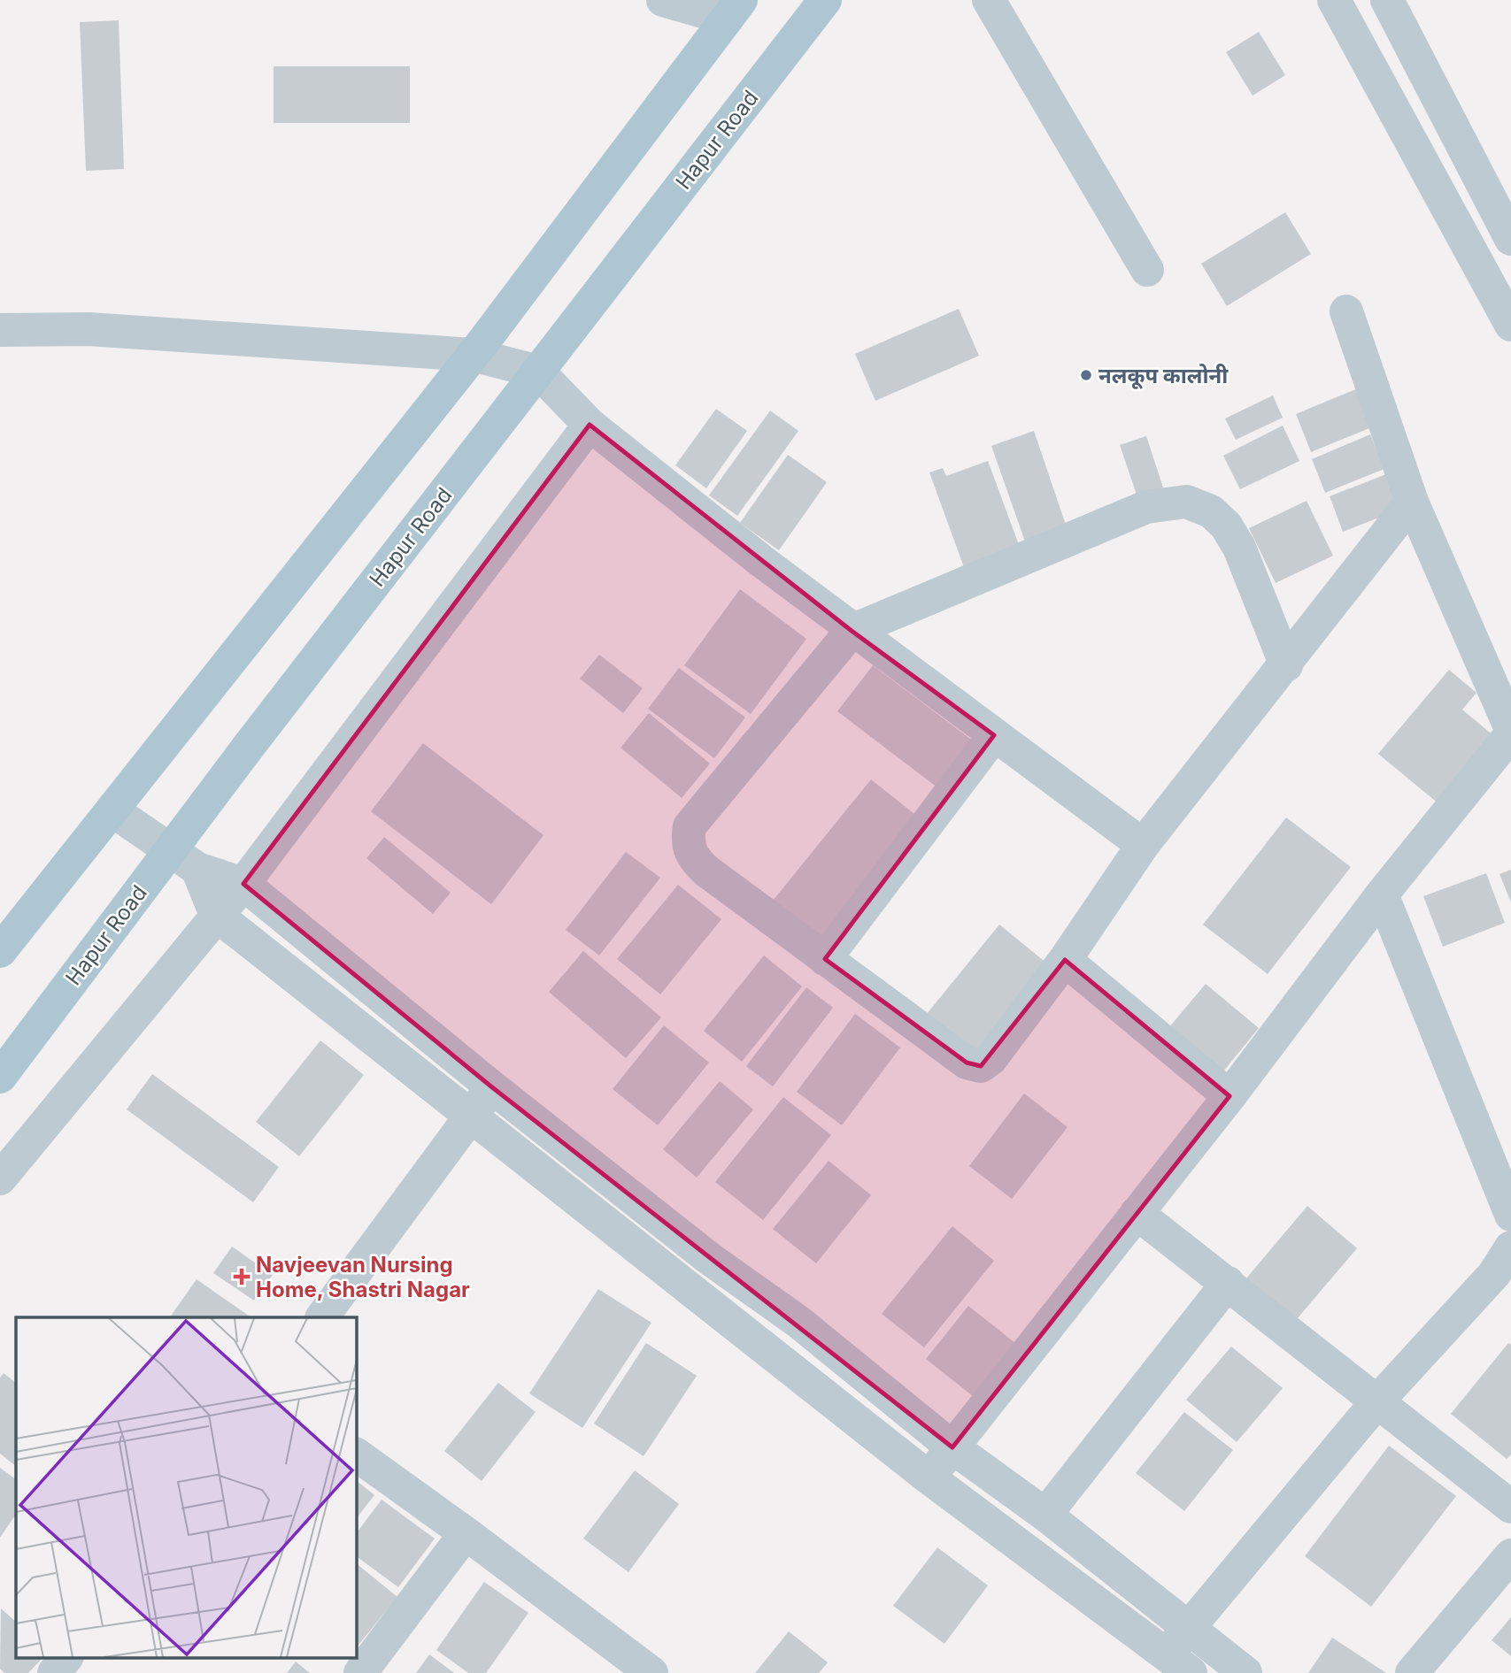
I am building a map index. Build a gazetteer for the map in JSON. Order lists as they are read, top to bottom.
{
  "streets": {
    "main road": ["Hapur Road"]
  },
  "places": {
    "other": ["नलकूप कालोनी"],
    "health": ["Navjeevan Nursing Home, Shastri Nagar"]
  }
}
